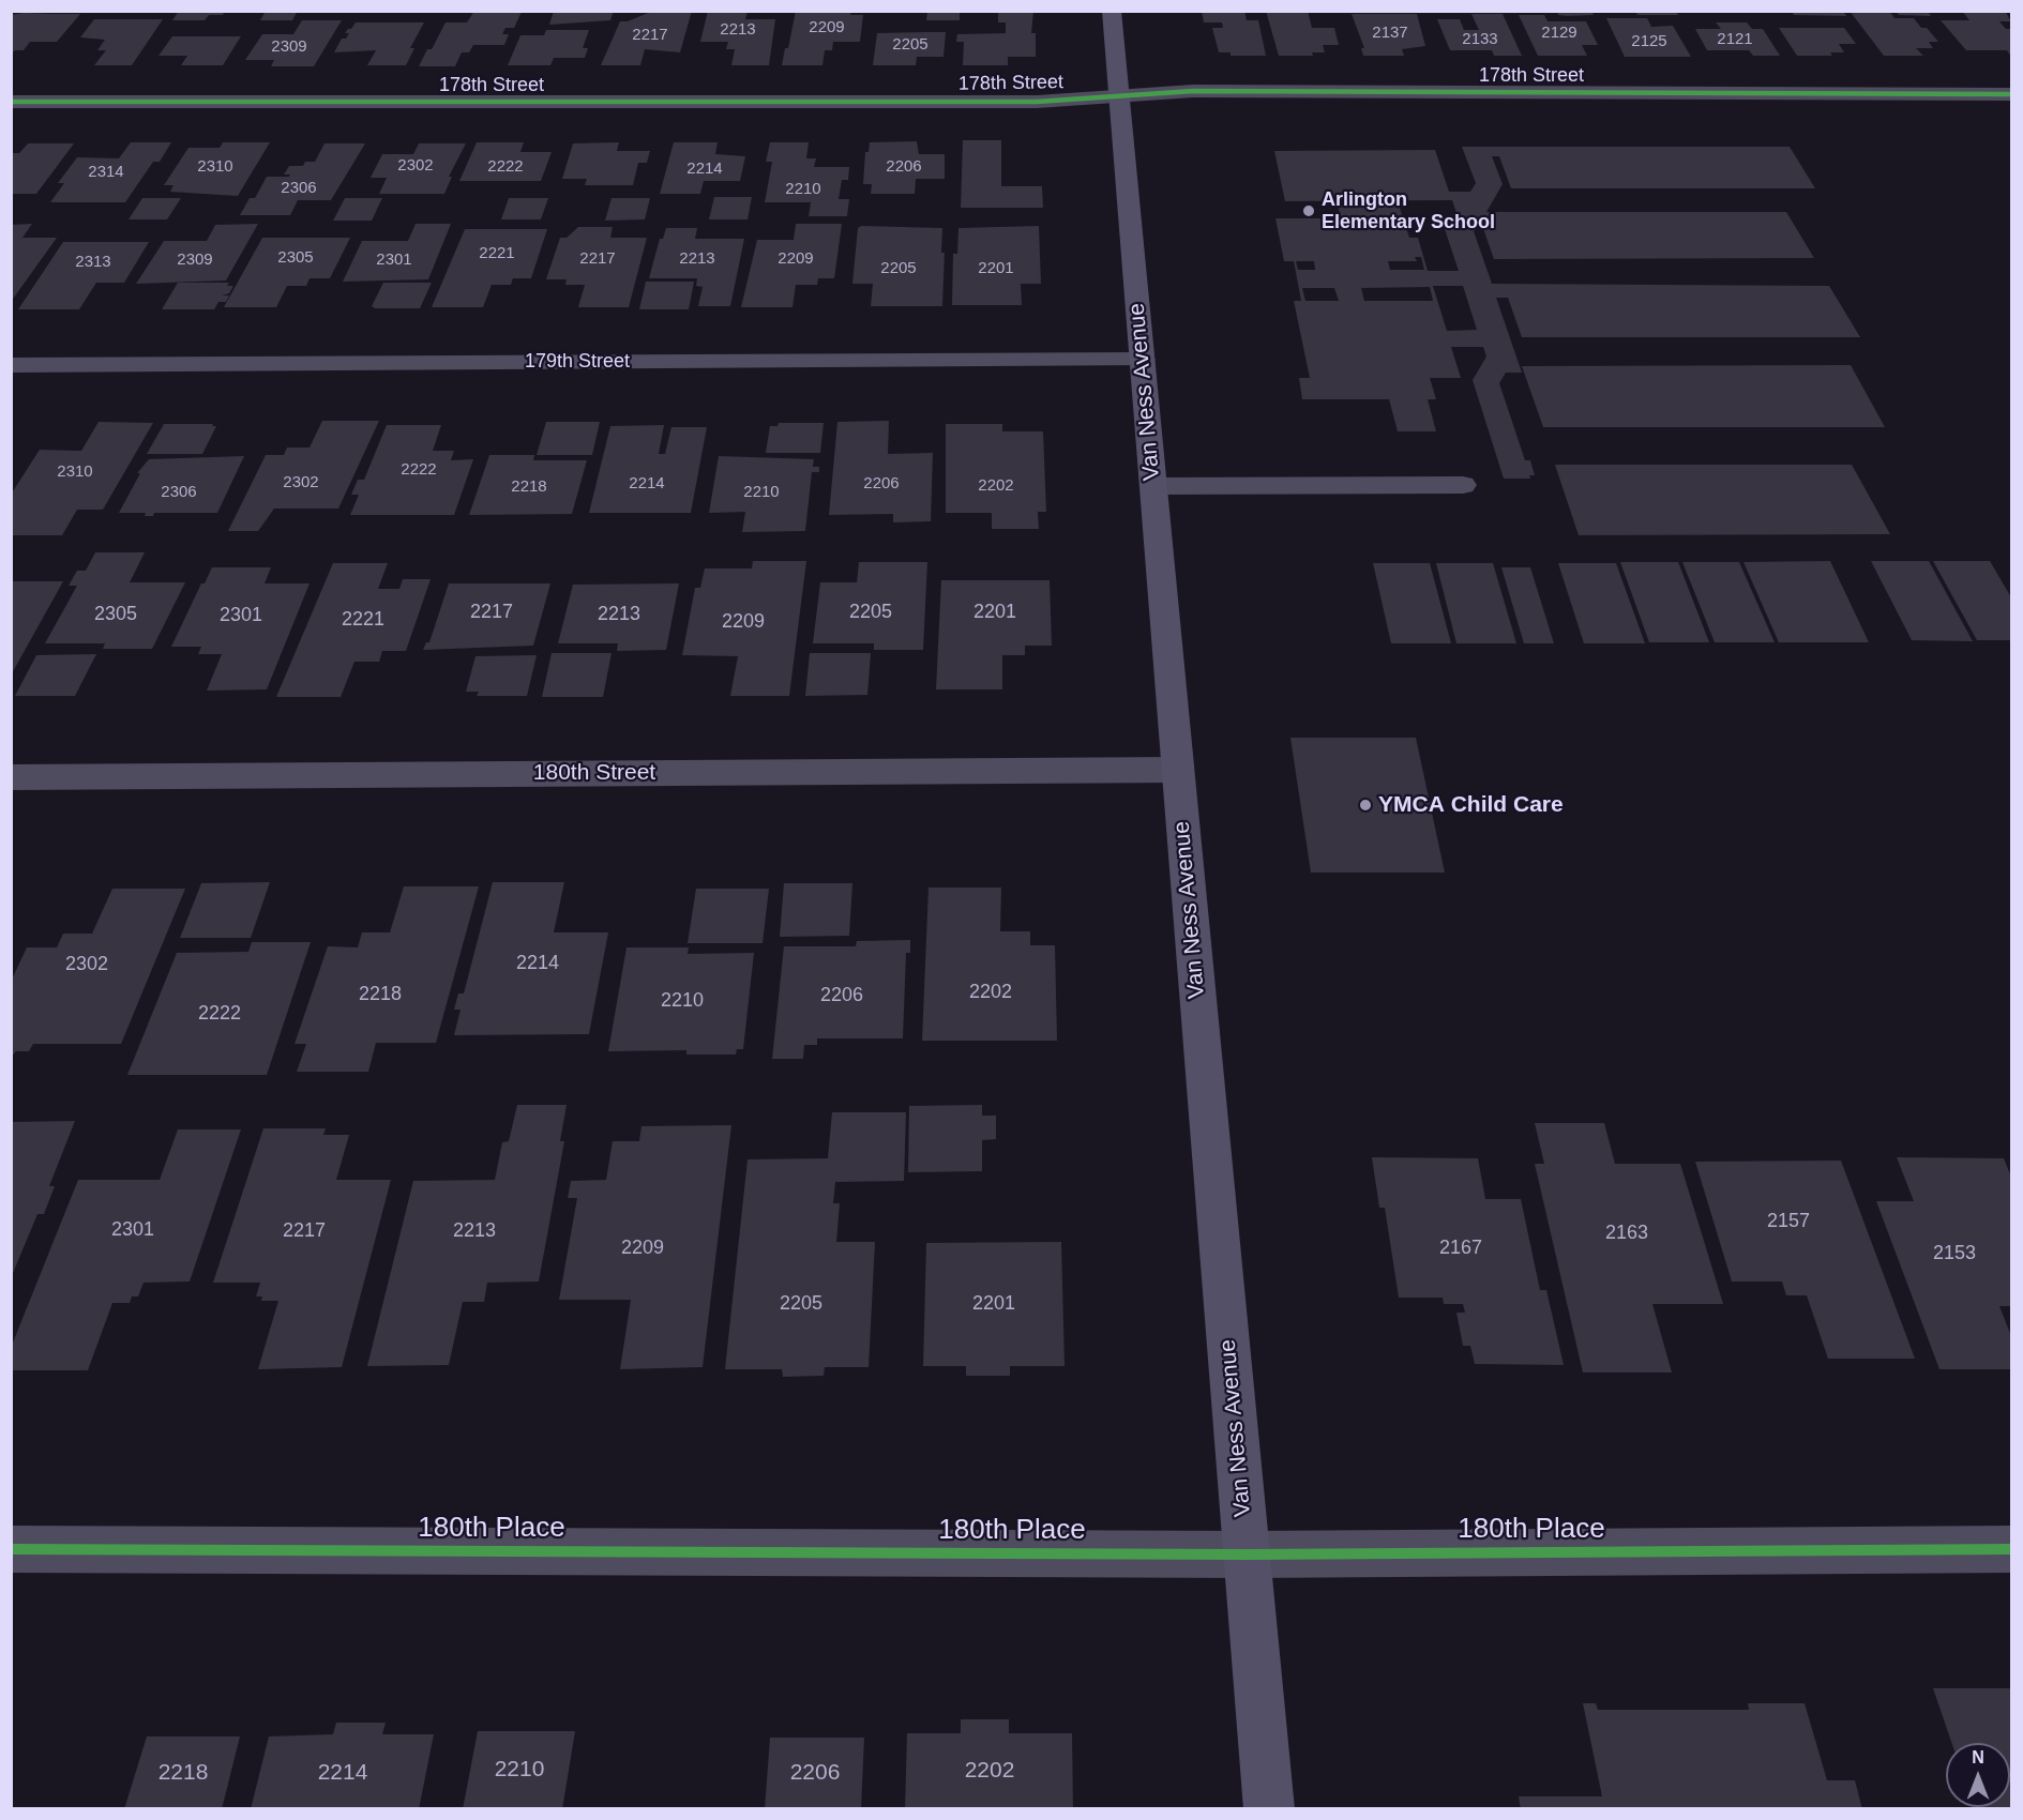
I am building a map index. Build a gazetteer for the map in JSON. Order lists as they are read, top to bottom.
{
  "streets": {
    "main road": ["Van Ness Avenue"],
    "street": [
      "178th Street",
      "179th Street",
      "180th Street",
      "180th Place"
    ]
  },
  "crossings": [
    ["178th Street", "Van Ness Avenue"],
    ["179th Street", "Van Ness Avenue"],
    ["Van Ness Avenue", "180th Street"],
    ["Van Ness Avenue", "180th Place"]
  ],
  "places": ["Arlington Elementary School", "YMCA Child Care"],
  "house_numbers": [
    "2209",
    "2213",
    "2137",
    "2129",
    "2217",
    "2133",
    "2121",
    "2125",
    "2205",
    "2309",
    "2302",
    "2310",
    "2222",
    "2206",
    "2214",
    "2314",
    "2306",
    "2210",
    "2221",
    "2305",
    "2217",
    "2213",
    "2209",
    "2309",
    "2301",
    "2313",
    "2205",
    "2201",
    "2222",
    "2310",
    "2302",
    "2214",
    "2206",
    "2202",
    "2218",
    "2306",
    "2210",
    "2217",
    "2205",
    "2201",
    "2305",
    "2213",
    "2301",
    "2221",
    "2209",
    "2214",
    "2302",
    "2202",
    "2218",
    "2206",
    "2210",
    "2222",
    "2157",
    "2301",
    "2217",
    "2213",
    "2163",
    "2209",
    "2167",
    "2153",
    "2205",
    "2201",
    "2210",
    "2202",
    "2218",
    "2214",
    "2206"
  ],
  "north": "top"
}
